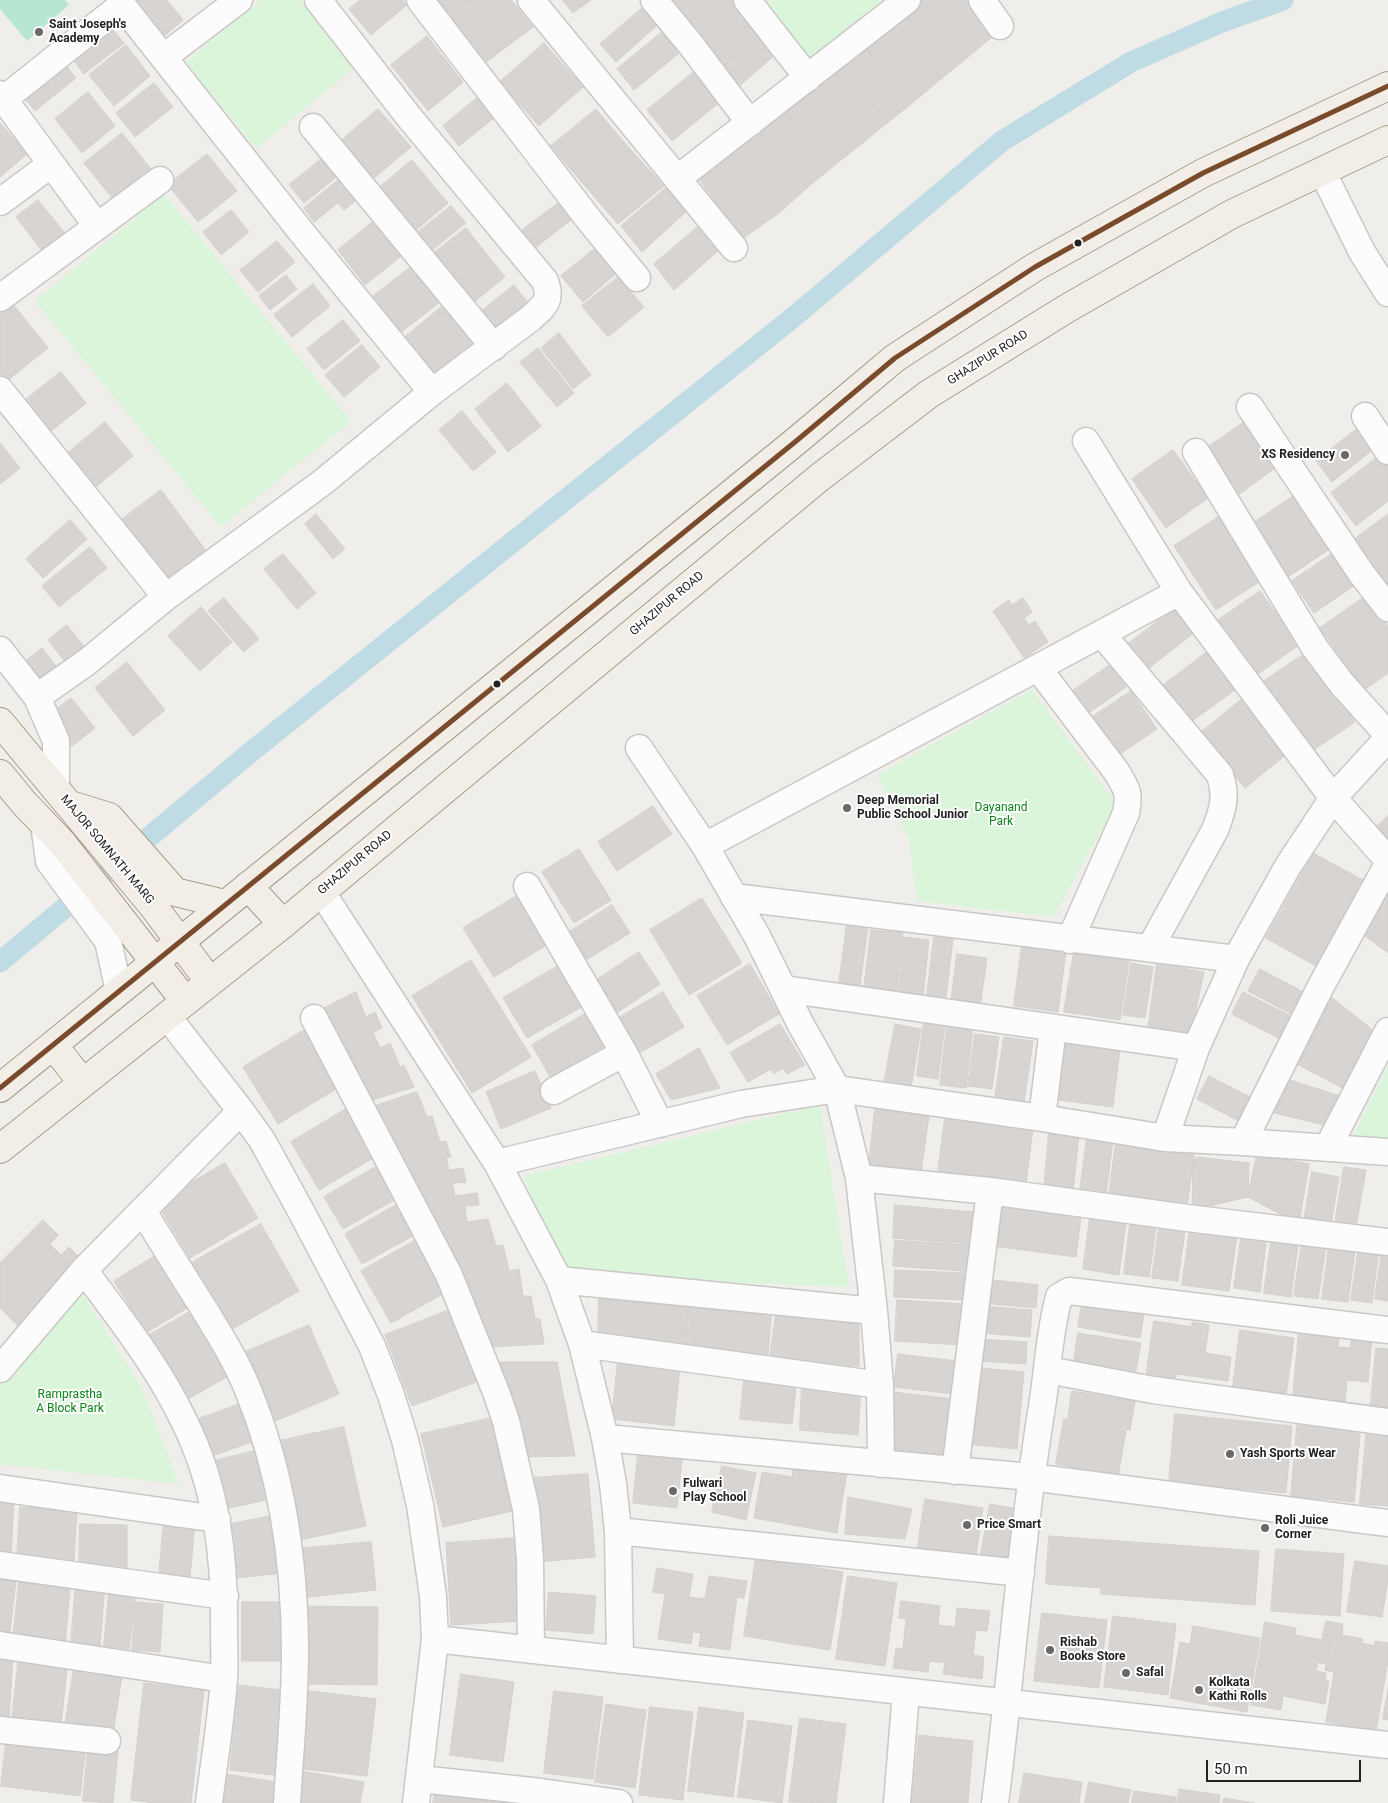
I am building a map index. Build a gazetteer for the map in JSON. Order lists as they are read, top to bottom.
{
  "streets": {
    "main road": ["GHAZIPUR ROAD", "MAJOR SOMNATH MARG"]
  },
  "crossings": [
    ["GHAZIPUR ROAD", "MAJOR SOMNATH MARG"]
  ],
  "parks": ["Dayanand Park", "Ramprastha A Block Park"],
  "places": [
    "Saint Joseph's Academy",
    "XS Residency",
    "Deep Memorial Public School Junior",
    "Yash Sports Wear",
    "Fulwari Play School",
    "Price Smart",
    "Roli Juice Corner",
    "Rishab Books Store",
    "Safal",
    "Kolkata Kathi Rolls"
  ],
  "scale_bar": "50 m"
}
